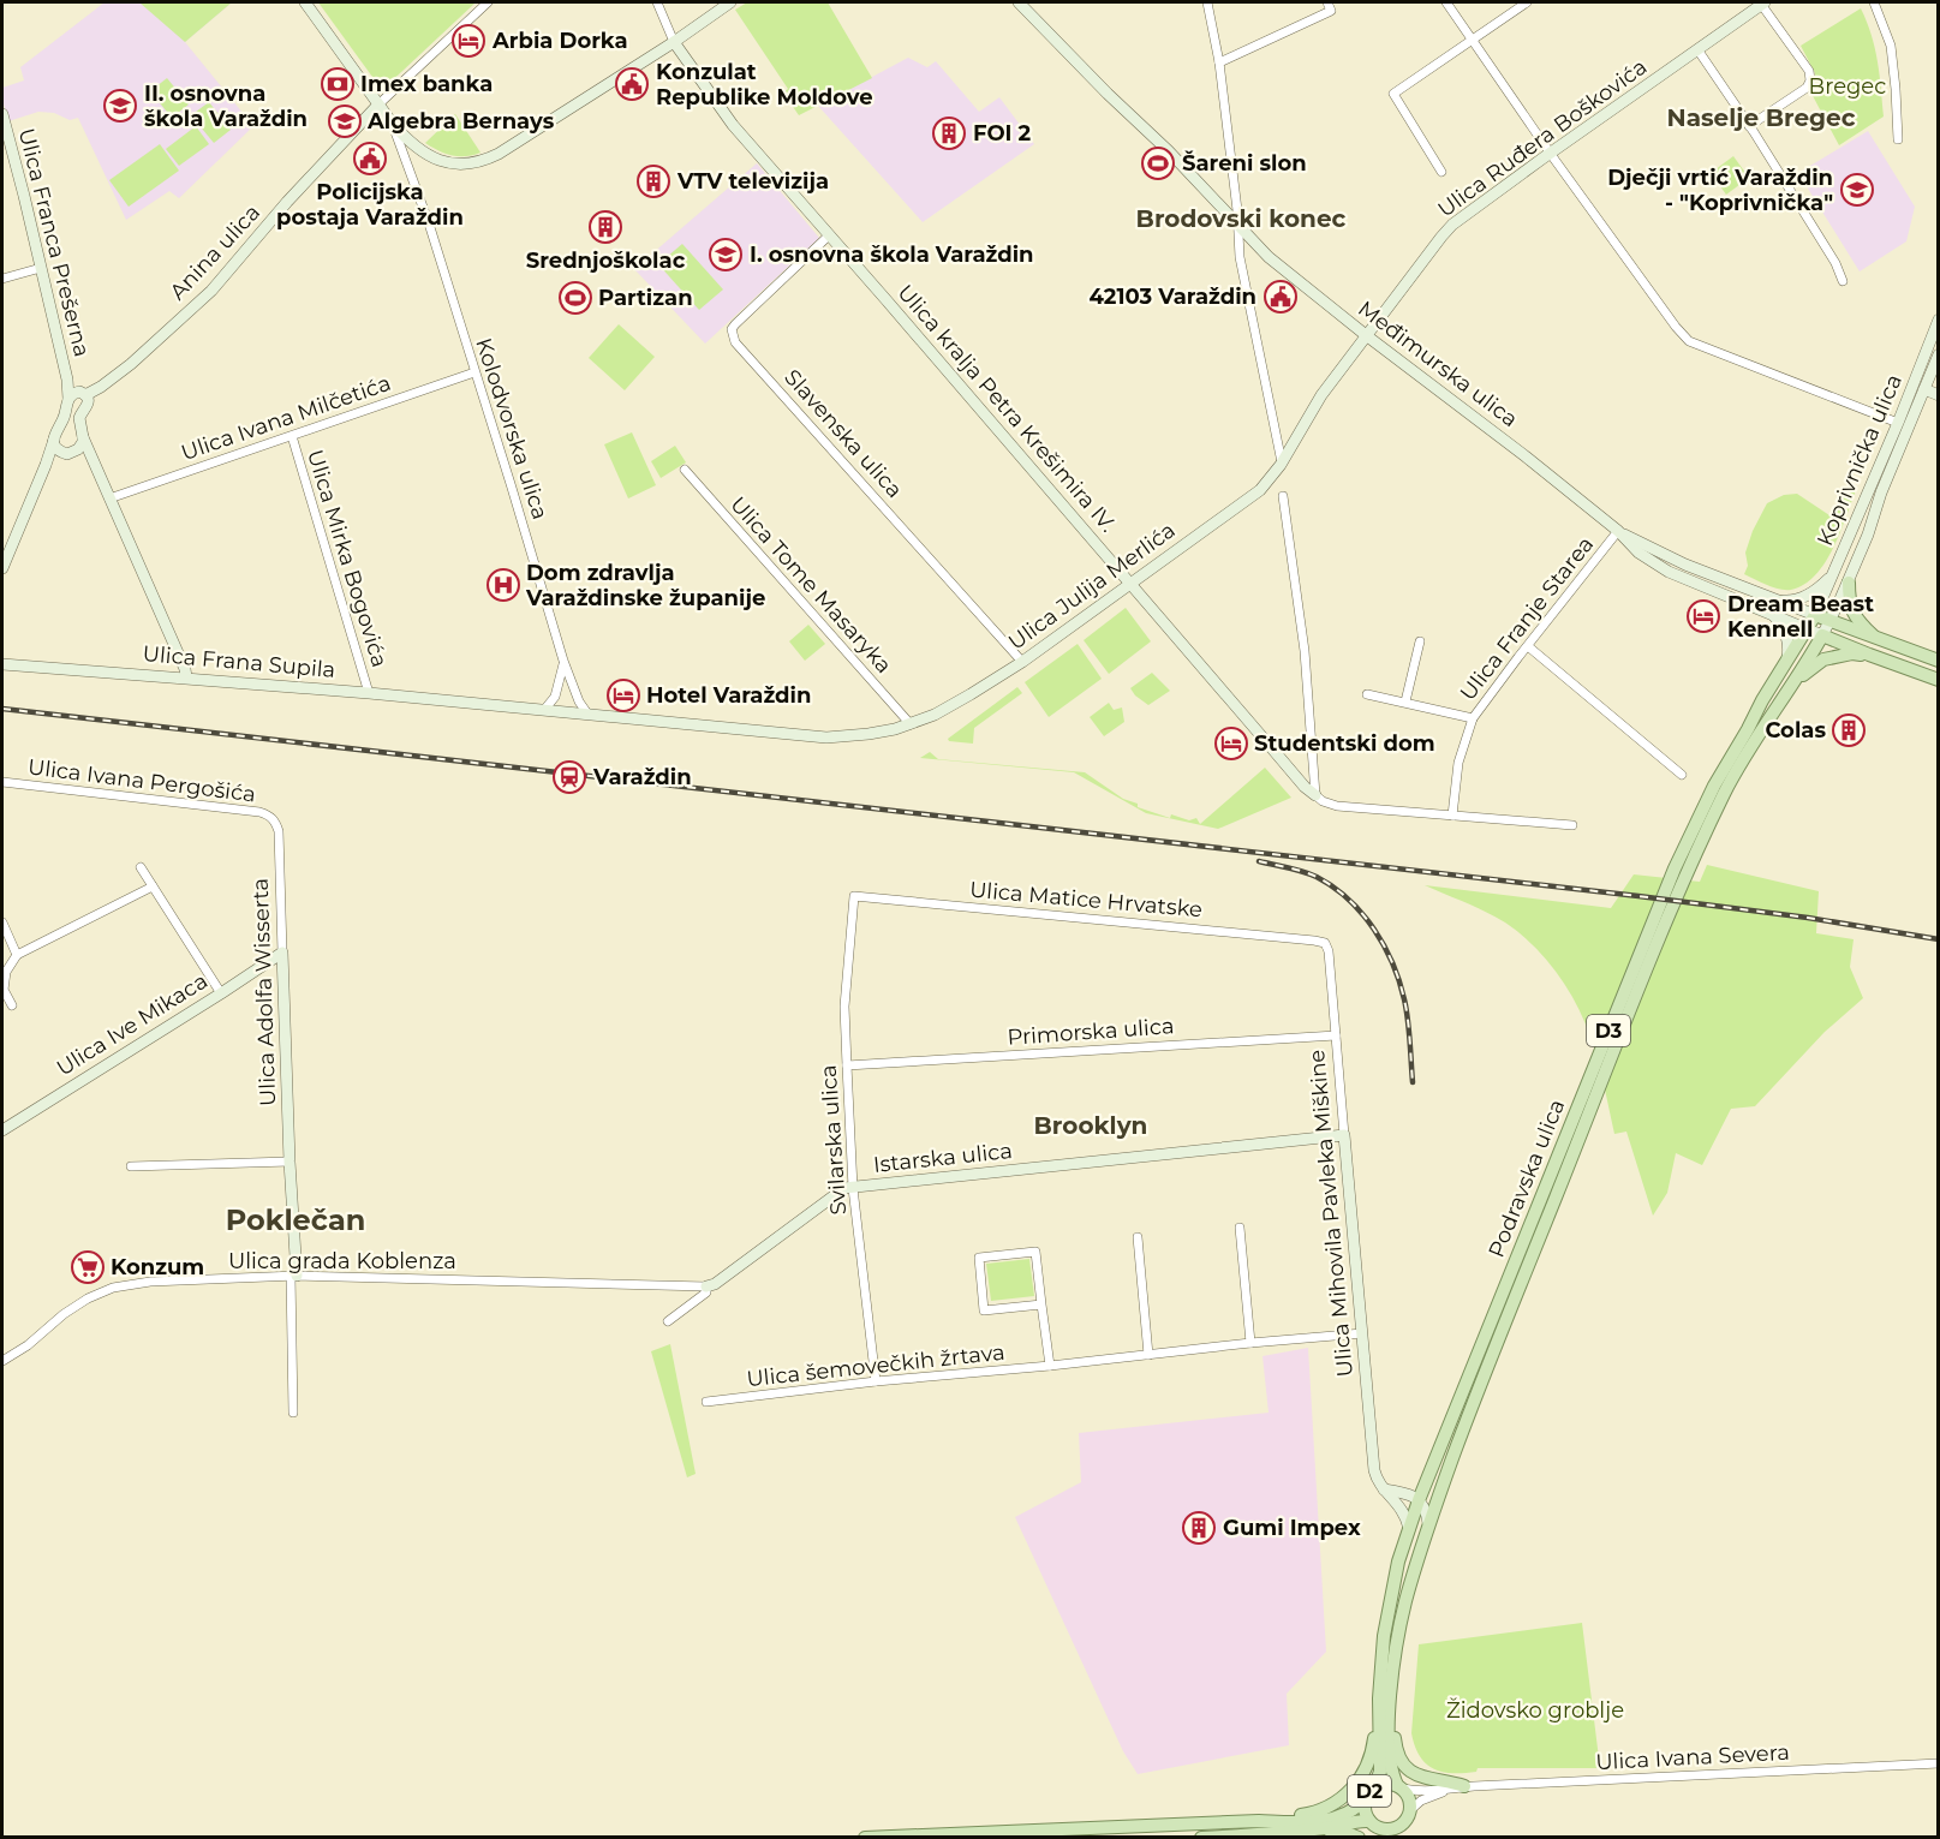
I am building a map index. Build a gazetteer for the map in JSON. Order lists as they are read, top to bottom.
{
  "streets": {
    "main road": [
      "Ulica Ruđera Boškovića",
      "Ulica Franca Prešerna",
      "Anina ulica",
      "Međimurska ulica",
      "Ulica kralja Petra Krešimira IV.",
      "Koprivnička ulica",
      "Ulica Julija Merlića",
      "Ulica Frana Supila",
      "Ulica Adolfa Wisserta",
      "Ulica Ive Mikaca",
      "D3",
      "Istarska ulica",
      "Podravska ulica",
      "Ulica Mihovila Pavleka Miškine",
      "D2"
    ],
    "street": [
      "Ulica Ivana Milčetića",
      "Kolodvorska ulica",
      "Slavenska ulica",
      "Ulica Mirka Bogovića",
      "Ulica Tome Masaryka",
      "Ulica Franje Starea",
      "Ulica Ivana Pergošića",
      "Ulica Matice Hrvatske",
      "Primorska ulica",
      "Svilarska ulica",
      "Ulica grada Koblenza",
      "Ulica šemovečkih žrtava",
      "Ulica Ivana Severa"
    ]
  },
  "crossings": [
    ["Ulica Ruđera Boškovića", "Međimurska ulica"],
    ["Ulica Ruđera Boškovića", "Ulica Julija Merlića"],
    ["Ulica Franca Prešerna", "Anina ulica"],
    ["Međimurska ulica", "Koprivnička ulica"],
    ["Međimurska ulica", "Ulica Julija Merlića"],
    ["Međimurska ulica", "Ulica Franje Starea"],
    ["Međimurska ulica", "D3"],
    ["Međimurska ulica", "Podravska ulica"],
    ["Ulica kralja Petra Krešimira IV.", "Slavenska ulica"],
    ["Ulica kralja Petra Krešimira IV.", "Ulica Julija Merlića"],
    ["Ulica Ivana Milčetića", "Kolodvorska ulica"],
    ["Ulica Ivana Milčetića", "Ulica Mirka Bogovića"],
    ["Kolodvorska ulica", "Ulica Julija Merlića"],
    ["Kolodvorska ulica", "Ulica Frana Supila"],
    ["Slavenska ulica", "Ulica Julija Merlića"],
    ["Koprivnička ulica", "Podravska ulica"],
    ["Ulica Mirka Bogovića", "Ulica Frana Supila"],
    ["Ulica Tome Masaryka", "Ulica Julija Merlića"],
    ["Ulica Julija Merlića", "Ulica Frana Supila"],
    ["Ulica Ivana Pergošića", "Ulica Adolfa Wisserta"],
    ["Ulica Matice Hrvatske", "Svilarska ulica"],
    ["Ulica Matice Hrvatske", "Ulica Mihovila Pavleka Miškine"],
    ["Ulica Adolfa Wisserta", "Ulica Ive Mikaca"],
    ["Ulica Adolfa Wisserta", "Ulica grada Koblenza"],
    ["D3", "Podravska ulica"],
    ["Primorska ulica", "Svilarska ulica"],
    ["Primorska ulica", "Ulica Mihovila Pavleka Miškine"],
    ["Svilarska ulica", "Istarska ulica"],
    ["Svilarska ulica", "Ulica šemovečkih žrtava"],
    ["Istarska ulica", "Ulica Mihovila Pavleka Miškine"],
    ["Istarska ulica", "Ulica grada Koblenza"],
    ["Podravska ulica", "Ulica Mihovila Pavleka Miškine"],
    ["Podravska ulica", "Ulica Ivana Severa"],
    ["Podravska ulica", "D2"],
    ["Ulica Mihovila Pavleka Miškine", "Ulica šemovečkih žrtava"],
    ["Ulica Ivana Severa", "D2"]
  ],
  "districts": [
    "Naselje Bregec",
    "Brodovski konec",
    "Brooklyn",
    "Poklečan"
  ],
  "parks": ["Bregec", "Židovsko groblje"],
  "places": {
    "hotel": [
      "Arbia Dorka",
      "Dream Beast Kennell",
      "Hotel Varaždin",
      "Studentski dom"
    ],
    "bank": ["Imex banka"],
    "public building": ["Konzulat Republike Moldove", "Policijska postaja Varaždin", "42103 Varaždin"],
    "school or university": [
      "II. osnovna škola Varaždin",
      "Algebra Bernays",
      "Dječji vrtić Varaždin - \"Koprivnička\"",
      "I. osnovna škola Varaždin"
    ],
    "building": [
      "FOI 2",
      "VTV televizija",
      "Srednjoškolac",
      "Colas",
      "Gumi Impex"
    ],
    "sports": ["Šareni slon", "Partizan"],
    "hospital": ["Dom zdravlja Varaždinske županije"],
    "station": ["Varaždin"],
    "supermarket": ["Konzum"]
  }
}
